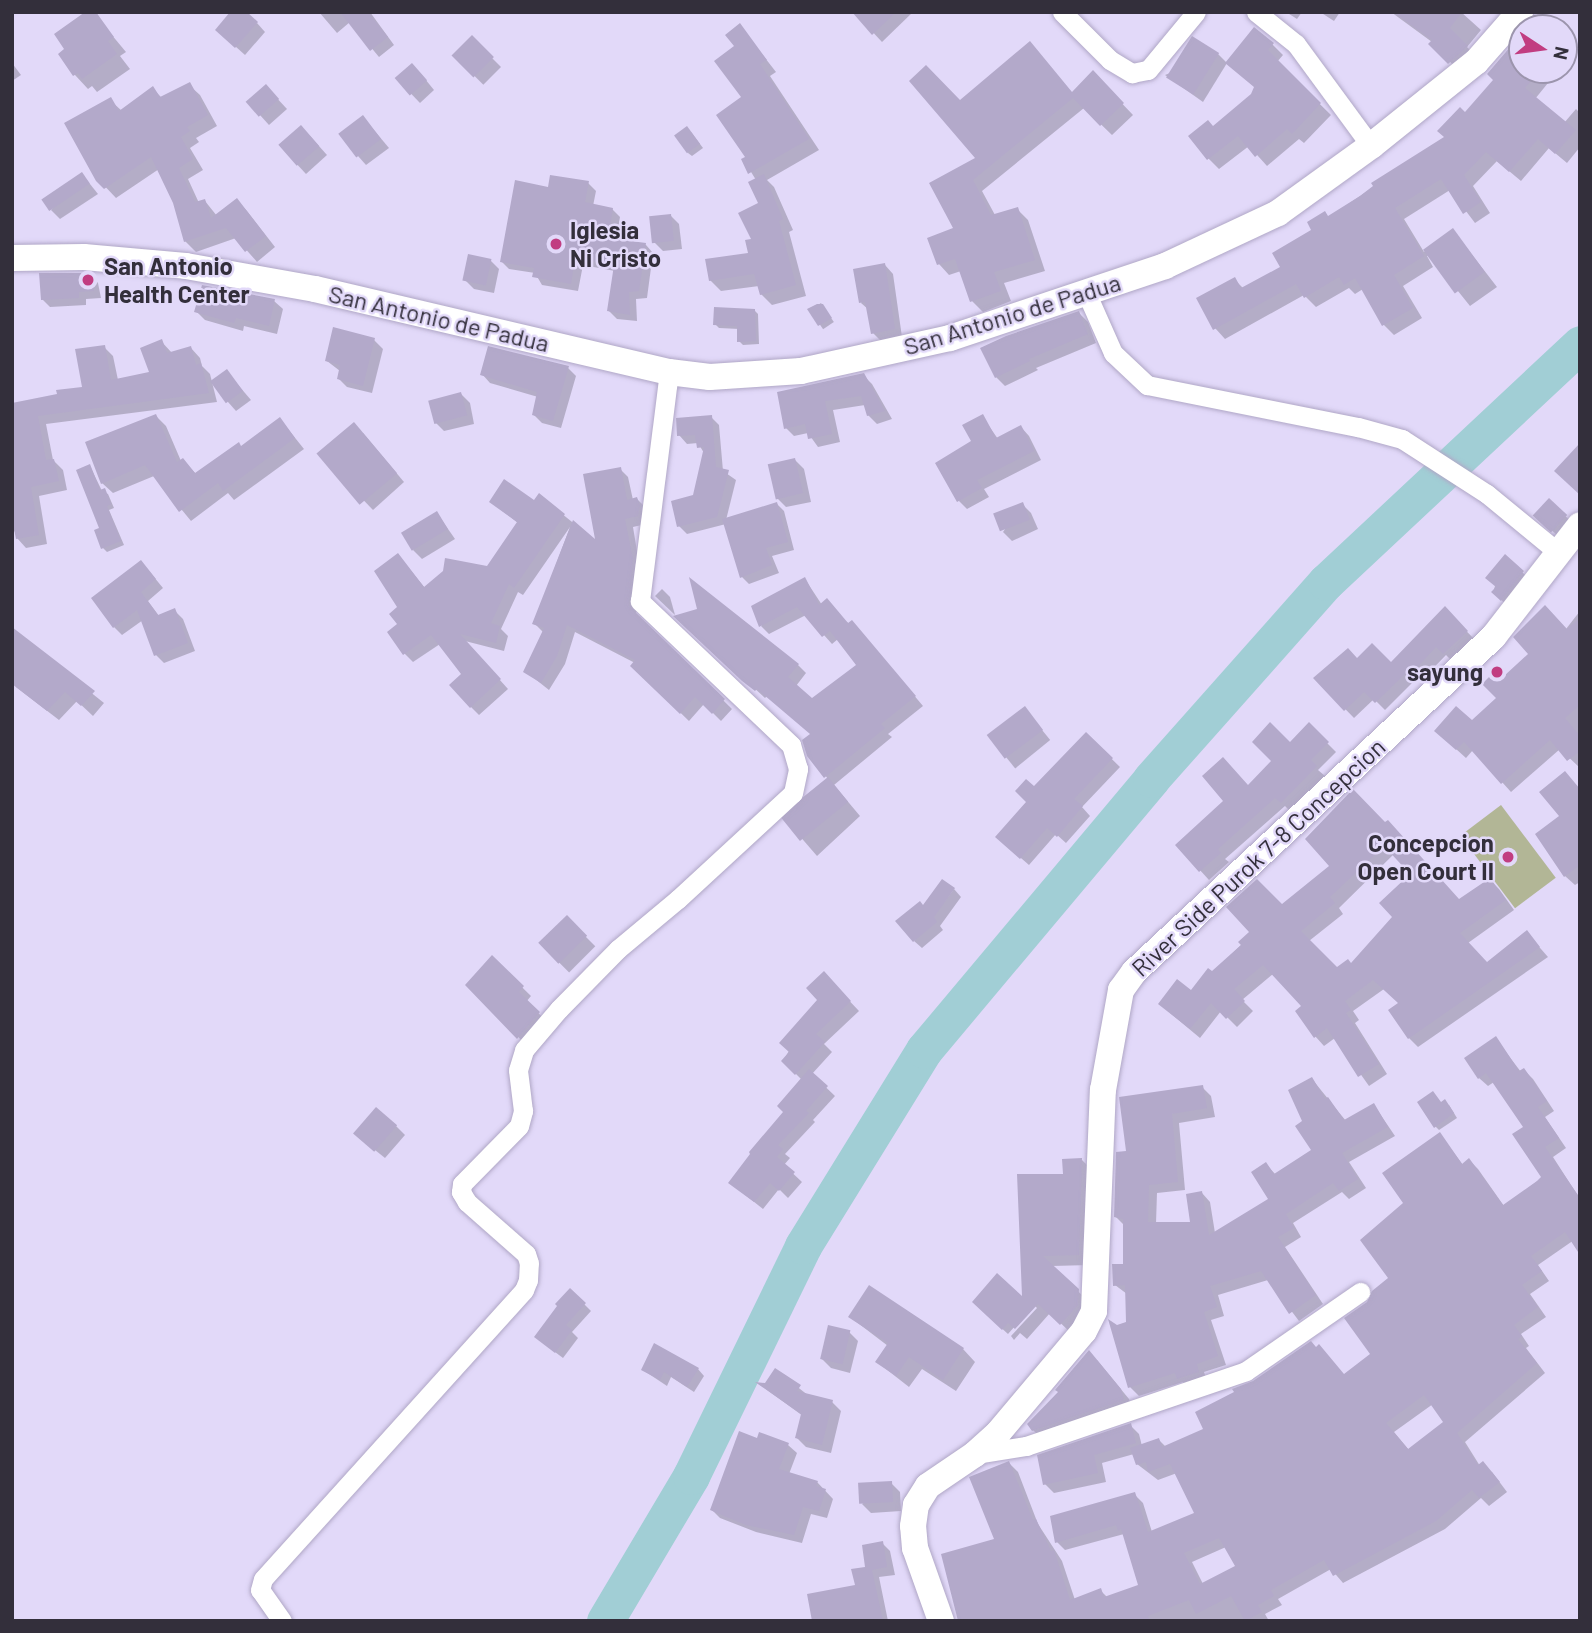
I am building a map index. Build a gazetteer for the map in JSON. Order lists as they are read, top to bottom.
{
  "streets": {
    "street": ["San Antonio de Padua", "River Side Purok 7-8 Concepcion"]
  },
  "places": [
    "Iglesia Ni Cristo",
    "San Antonio Health Center",
    "sayung",
    "Concepcion Open Court II"
  ],
  "north": "right"
}
